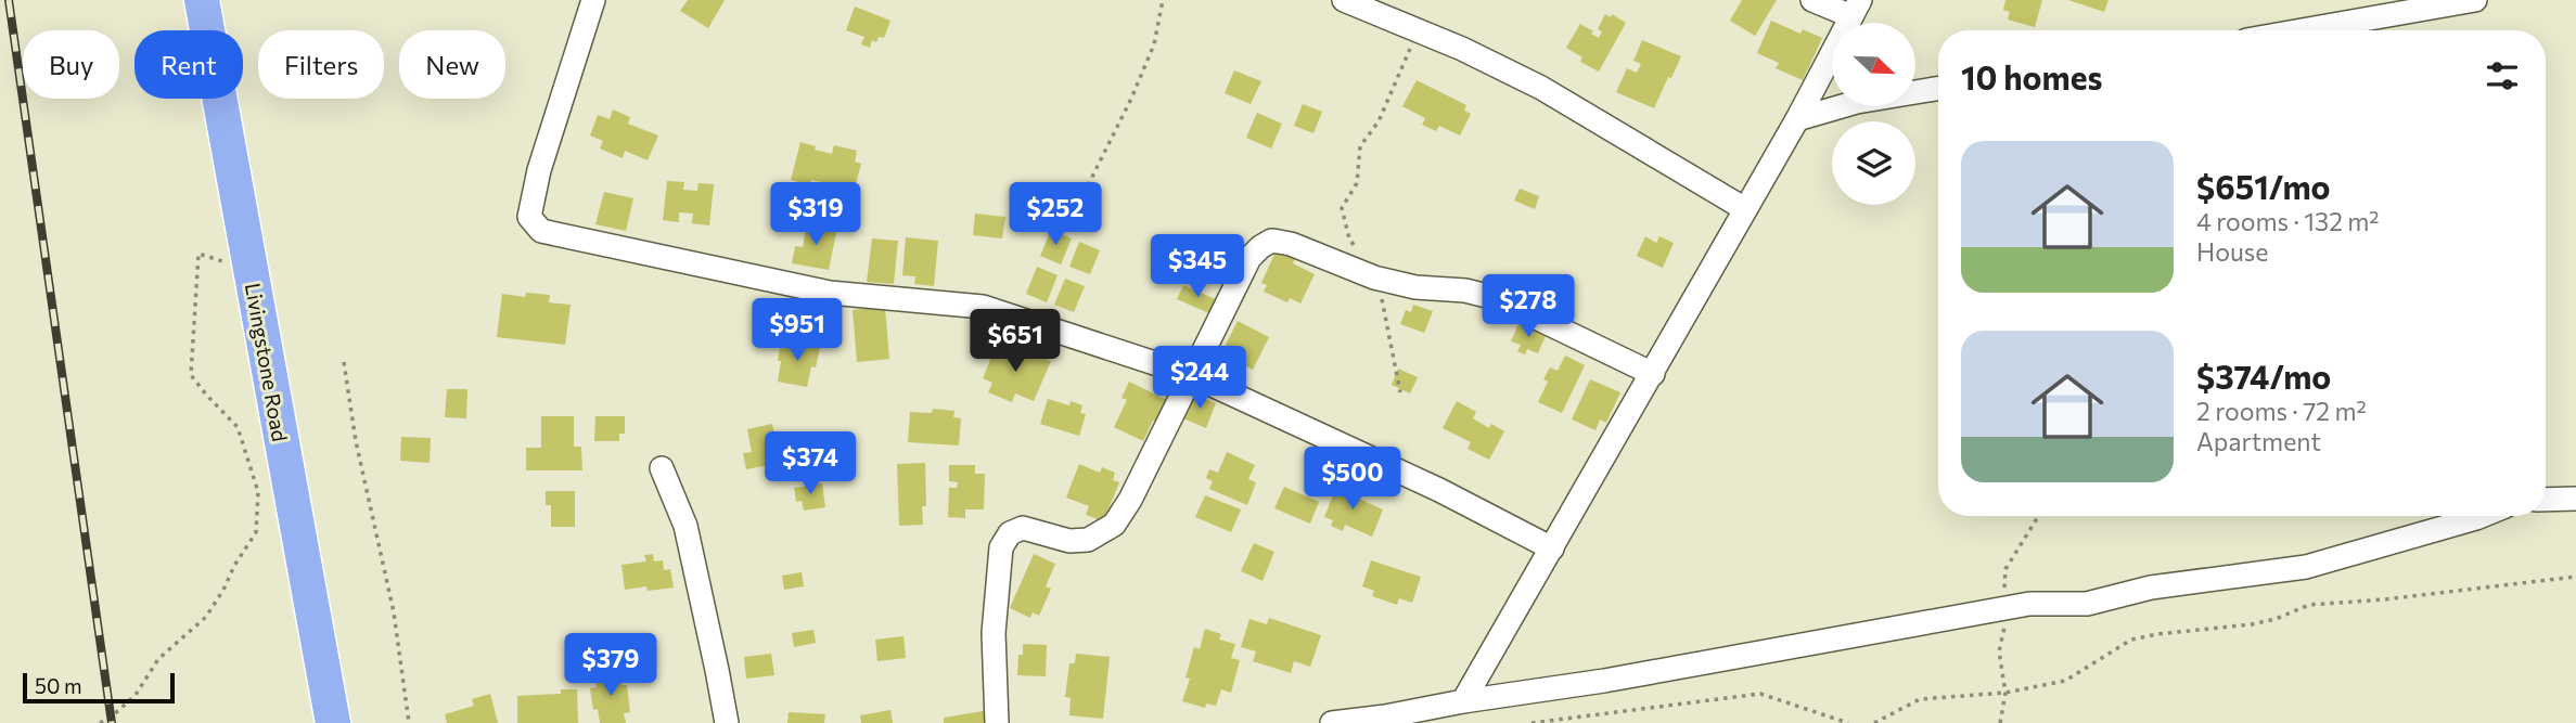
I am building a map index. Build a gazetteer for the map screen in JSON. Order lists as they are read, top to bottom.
{
  "streets": {
    "highway": ["Livingstone Road"]
  },
  "scale_bar": "50 m",
  "north": "bottom right",
  "page": {
    "chip": [
      "Buy",
      "Rent",
      "Filters",
      "New"
    ],
    "heading": "10 homes",
    "list": [
      {
        "name": "$651/mo",
        "note": "4 rooms · 132 m² · House"
      },
      {
        "name": "$374/mo",
        "note": "2 rooms · 72 m² · Apartment"
      }
    ],
    "price": [
      "$319",
      "$252",
      "$345",
      "$278",
      "$951",
      "$651",
      "$244",
      "$374",
      "$500",
      "$379"
    ],
    "scale": "50 m"
  }
}
